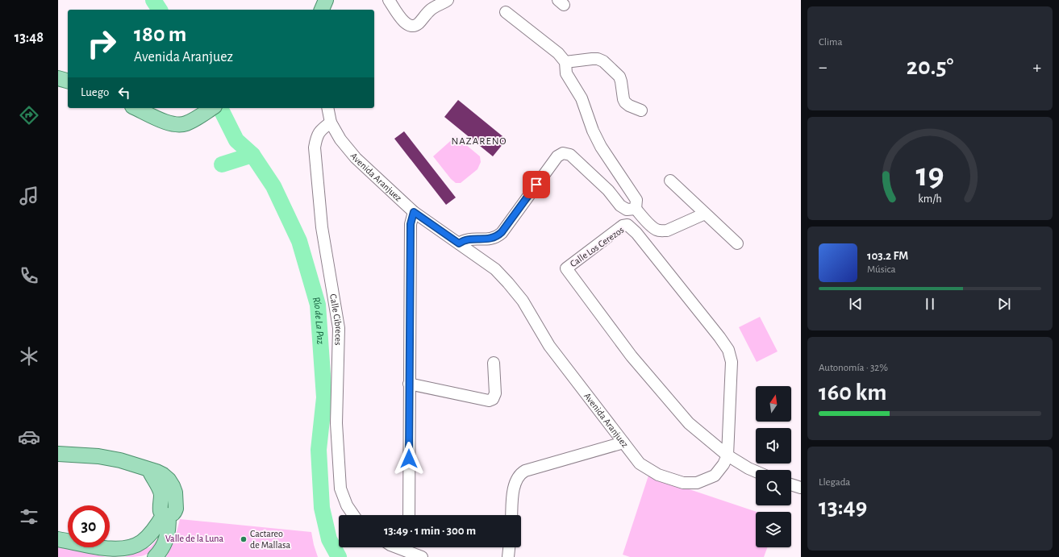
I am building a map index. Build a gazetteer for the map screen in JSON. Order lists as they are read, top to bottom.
{
  "streets": {
    "street": ["Avenida Aranjuez", "Calle Los Cerezos", "Calle Cibreces"]
  },
  "crossings": [
    ["Avenida Aranjuez", "Calle Los Cerezos"],
    ["Avenida Aranjuez", "Calle Cibreces"]
  ],
  "districts": ["NAZARENO"],
  "water": ["Río de La Paz"],
  "parks": ["Valle de la Luna"],
  "places": ["Cactareo de Mallasa"],
  "north": "top",
  "page": {
    "tabs": "13:48",
    "tile": [
      "Clima",
      ["Autonomía · 32%", "160 km"],
      ["Llegada", "13:49"]
    ],
    "turn": ["180 m", "Avenida Aranjuez"],
    "heat": ["−", "20.5°", "+"],
    "then": "Luego",
    "song": ["103.2 FM", "Música"],
    "limit": "30",
    "trip": "13:49 · 1 min · 300 m",
    "gauge": ["19", "km/h"]
  }
}
